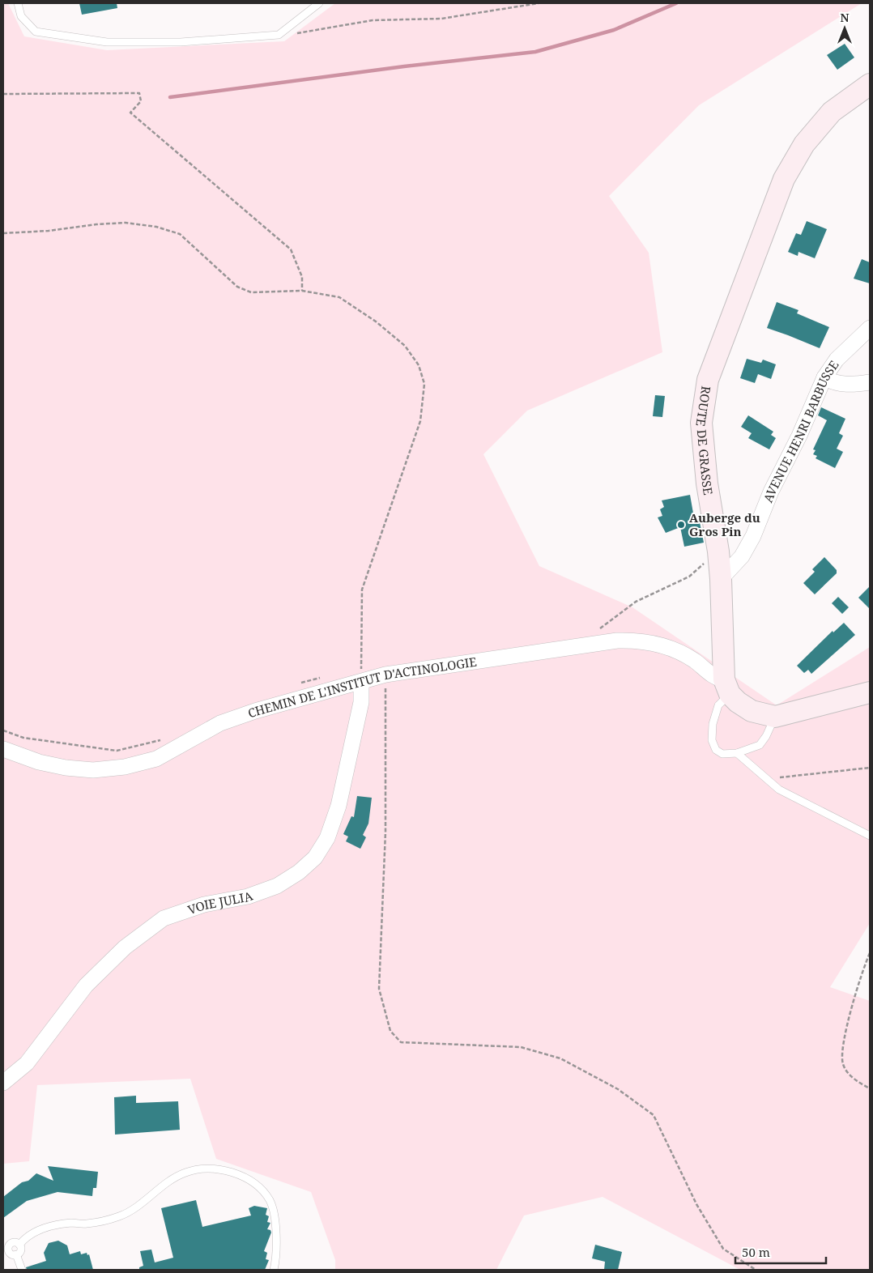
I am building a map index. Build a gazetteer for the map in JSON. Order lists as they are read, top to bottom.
{
  "streets": {
    "main road": ["ROUTE DE GRASSE"],
    "street": ["AVENUE HENRI BARBUSSE", "CHEMIN DE L'INSTITUT D'ACTINOLOGIE", "VOIE JULIA"]
  },
  "crossings": [
    ["AVENUE HENRI BARBUSSE", "ROUTE DE GRASSE"],
    ["ROUTE DE GRASSE", "CHEMIN DE L'INSTITUT D'ACTINOLOGIE"],
    ["CHEMIN DE L'INSTITUT D'ACTINOLOGIE", "VOIE JULIA"]
  ],
  "places": ["Auberge du Gros Pin"],
  "scale_bar": "50 m",
  "north": "top"
}
